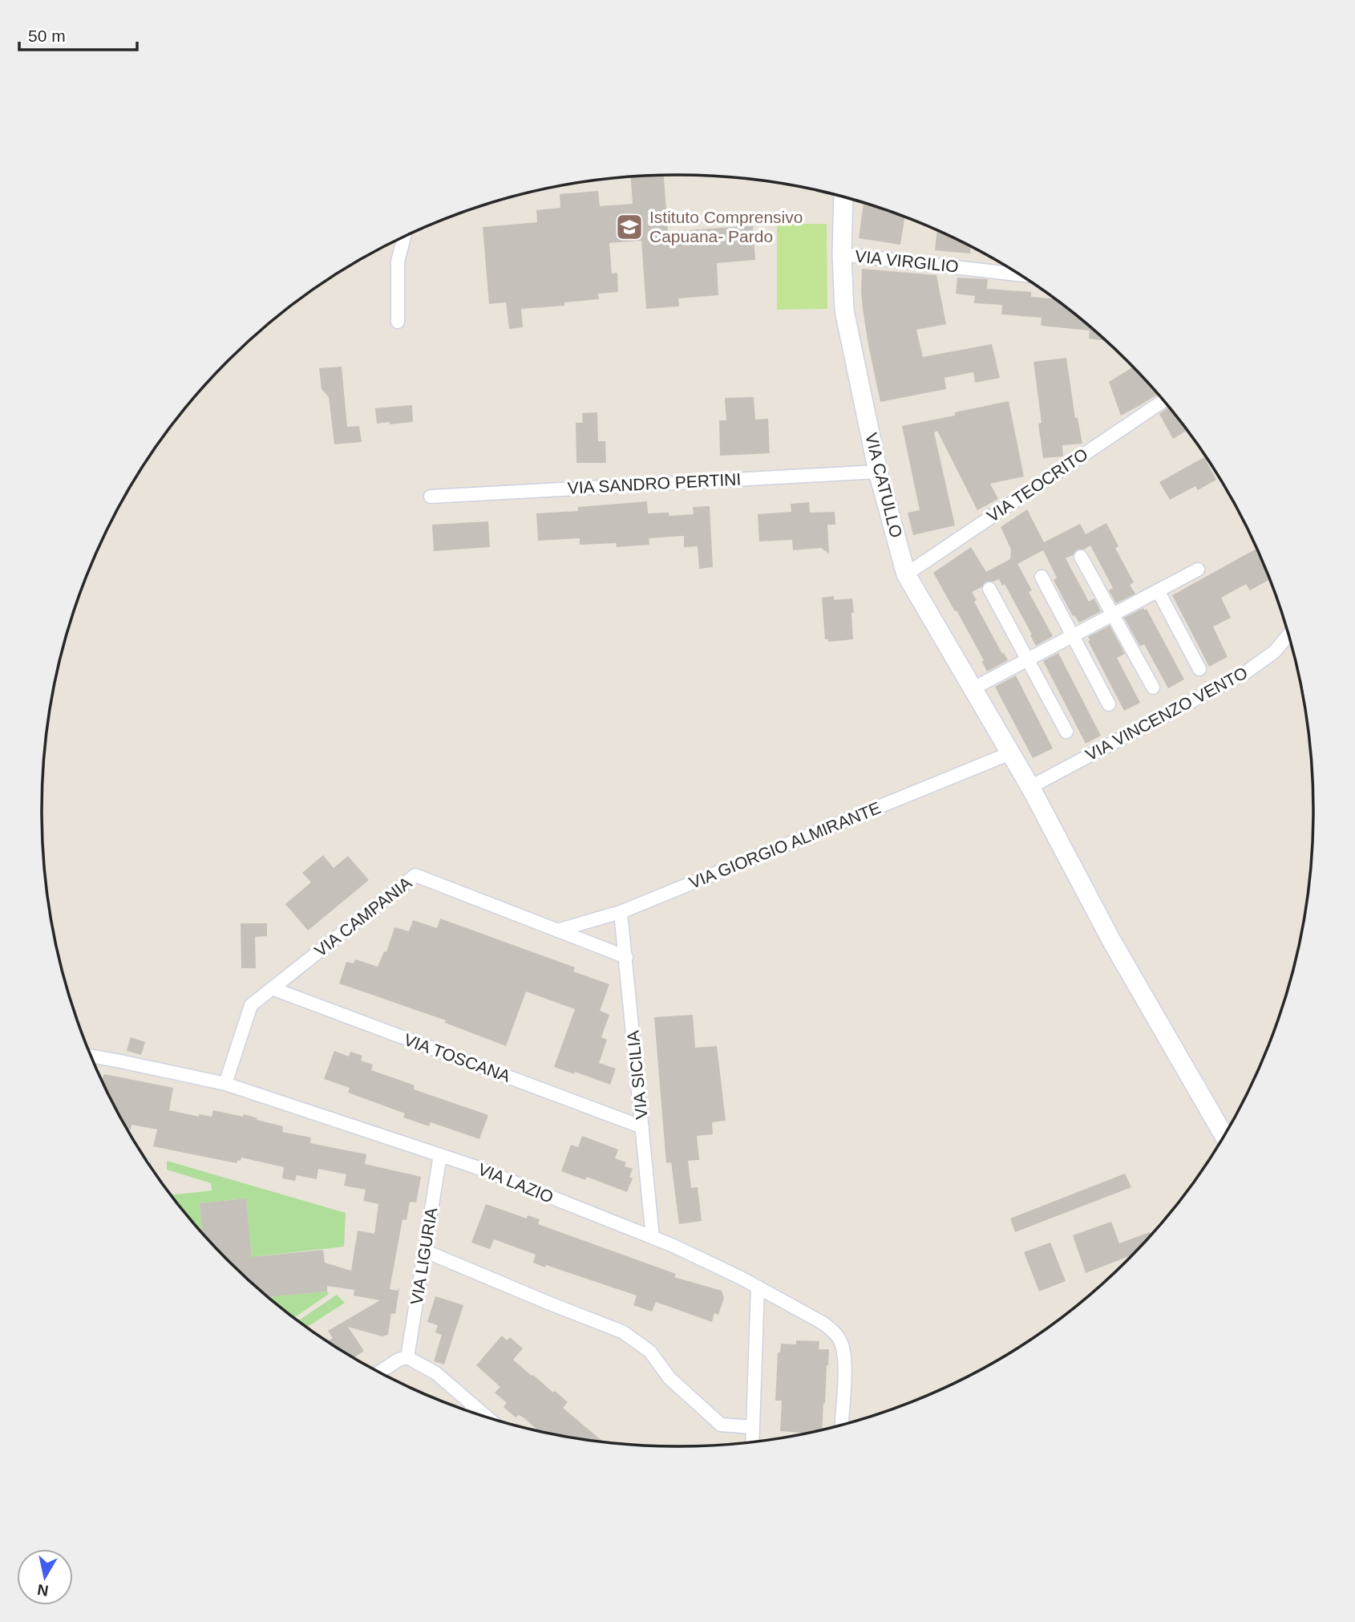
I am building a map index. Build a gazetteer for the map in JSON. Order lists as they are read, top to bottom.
{
  "streets": {
    "street": [
      "VIA VIRGILIO",
      "VIA SANDRO PERTINI",
      "VIA CATULLO",
      "VIA TEOCRITO",
      "VIA VINCENZO VENTO",
      "VIA GIORGIO ALMIRANTE",
      "VIA CAMPANIA",
      "VIA TOSCANA",
      "VIA SICILIA",
      "VIA LAZIO",
      "VIA LIGURIA"
    ]
  },
  "crossings": [
    ["VIA VIRGILIO", "VIA CATULLO"],
    ["VIA SANDRO PERTINI", "VIA CATULLO"],
    ["VIA CATULLO", "VIA TEOCRITO"],
    ["VIA CATULLO", "VIA VINCENZO VENTO"],
    ["VIA CATULLO", "VIA GIORGIO ALMIRANTE"],
    ["VIA GIORGIO ALMIRANTE", "VIA CAMPANIA"],
    ["VIA GIORGIO ALMIRANTE", "VIA SICILIA"],
    ["VIA CAMPANIA", "VIA TOSCANA"],
    ["VIA CAMPANIA", "VIA SICILIA"],
    ["VIA CAMPANIA", "VIA LAZIO"],
    ["VIA TOSCANA", "VIA SICILIA"],
    ["VIA SICILIA", "VIA LAZIO"],
    ["VIA LAZIO", "VIA LIGURIA"]
  ],
  "places": {
    "school or university": ["Istituto Comprensivo Capuana- Pardo"]
  },
  "scale_bar": "50 m",
  "north": "bottom"
}
